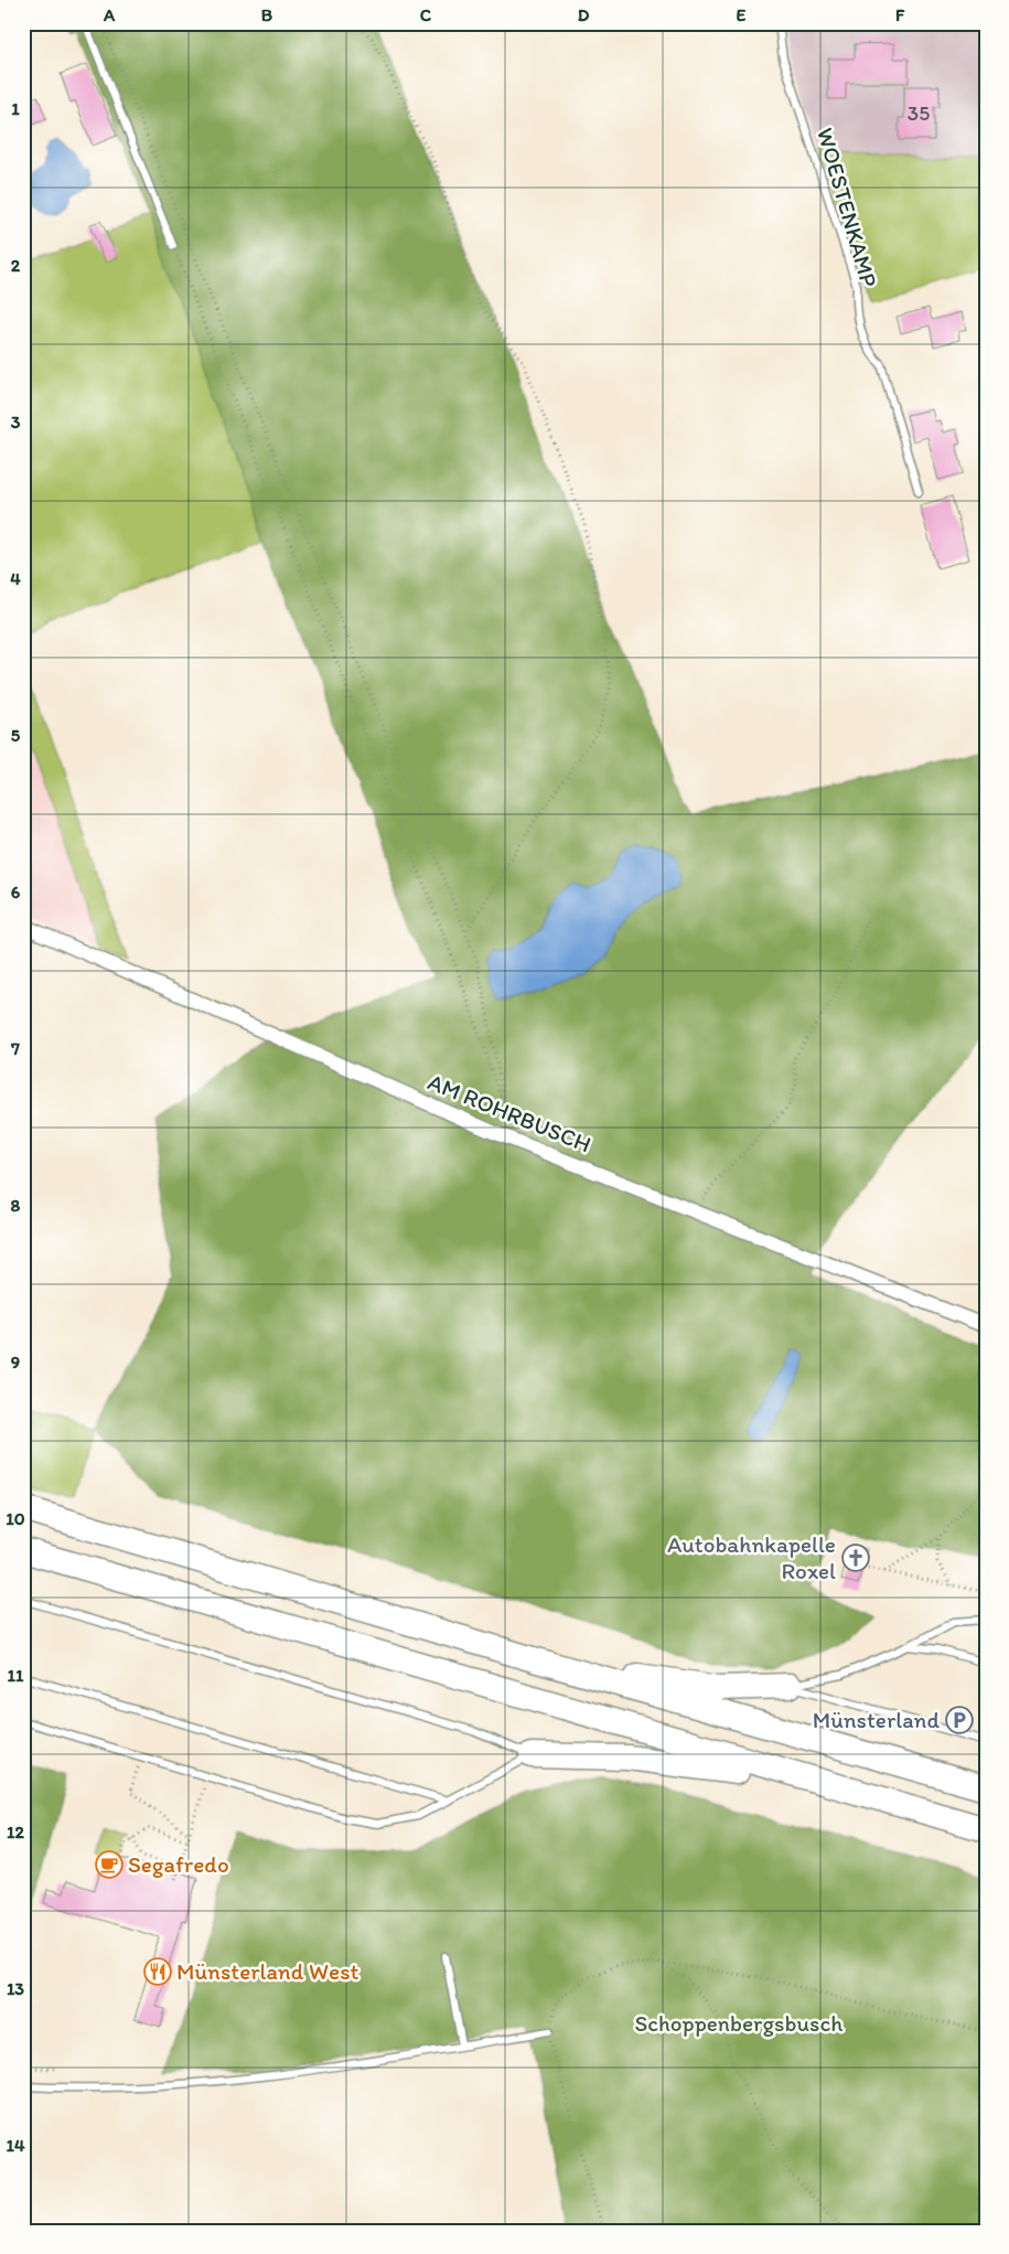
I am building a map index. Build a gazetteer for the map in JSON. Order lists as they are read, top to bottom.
{
  "streets": {
    "street": ["AM ROHRBUSCH"],
    "lane": ["WOESTENKAMP"]
  },
  "parks": ["Schoppenbergsbusch"],
  "places": {
    "church": ["Autobahnkapelle Roxel"],
    "parking": ["Münsterland"],
    "cafe": ["Segafredo"],
    "restaurant": ["Münsterland West"]
  },
  "house_numbers": ["35"],
  "grid": {
    "columns": [
      "A",
      "B",
      "C",
      "D",
      "E",
      "F"
    ],
    "rows": [
      "1",
      "2",
      "3",
      "4",
      "5",
      "6",
      "7",
      "8",
      "9",
      "10",
      "11",
      "12",
      "13",
      "14"
    ]
  }
}
